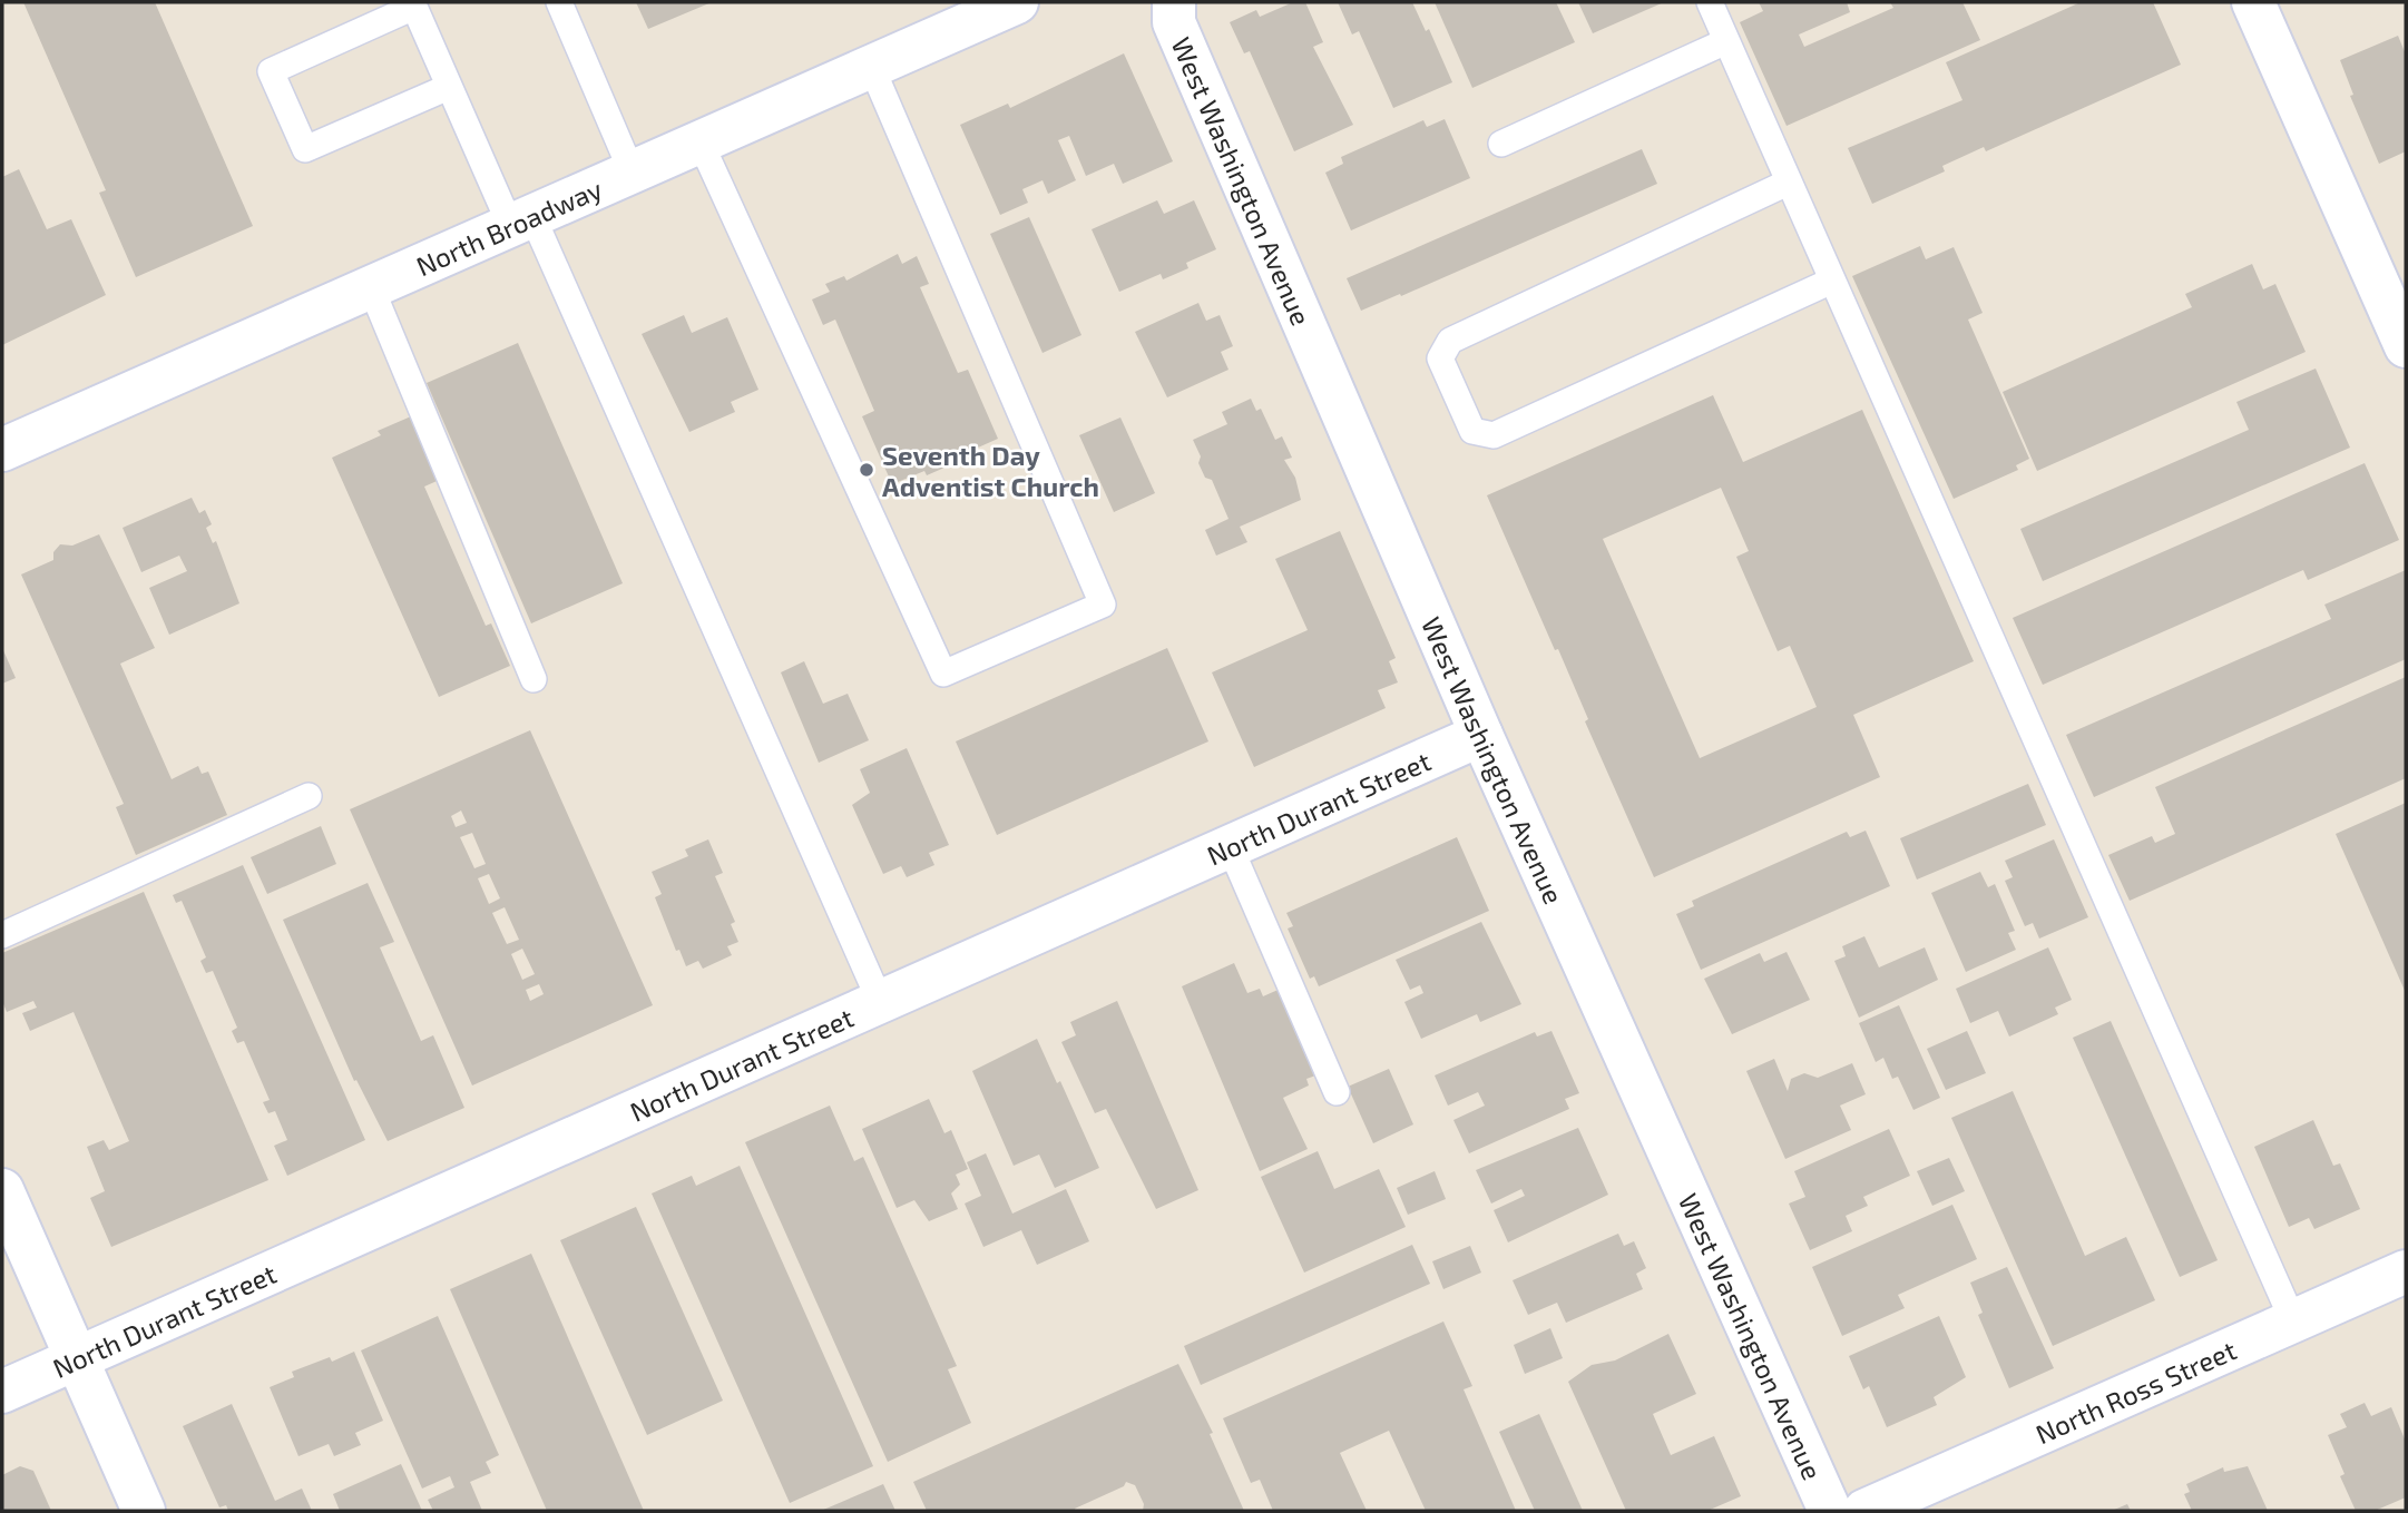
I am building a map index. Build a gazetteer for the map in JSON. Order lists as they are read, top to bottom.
{
  "streets": {
    "street": [
      "West Washington Avenue",
      "North Broadway",
      "North Durant Street",
      "North Ross Street"
    ]
  },
  "crossings": [
    ["West Washington Avenue", "North Durant Street"]
  ],
  "places": ["Seventh Day Adventist Church"]
}
